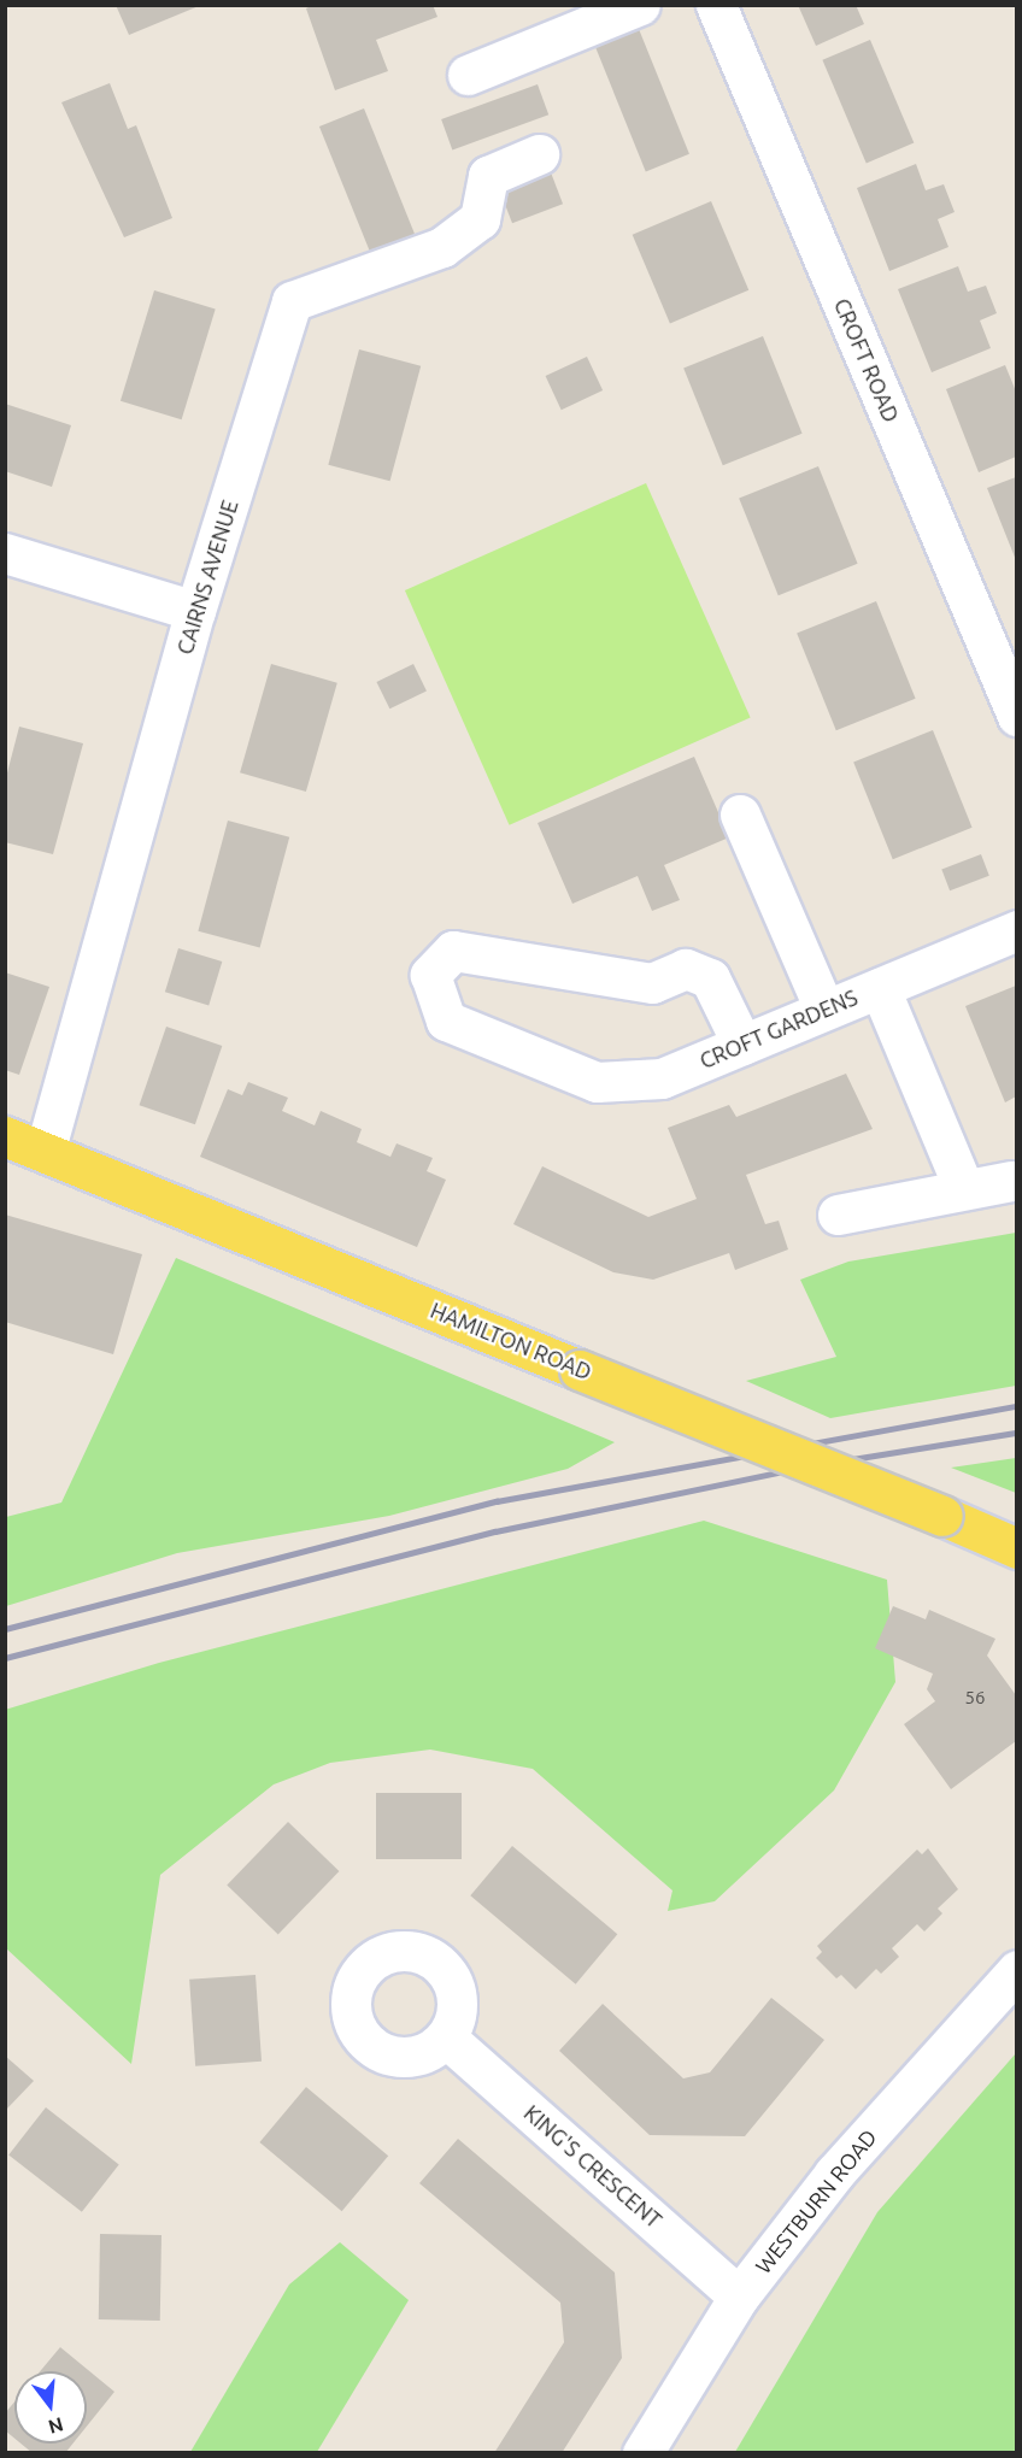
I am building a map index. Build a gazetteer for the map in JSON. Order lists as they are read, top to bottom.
{
  "streets": {
    "main road": ["HAMILTON ROAD"],
    "street": [
      "CROFT ROAD",
      "CAIRNS AVENUE",
      "CROFT GARDENS",
      "KING'S CRESCENT",
      "WESTBURN ROAD"
    ]
  },
  "crossings": [
    ["CAIRNS AVENUE", "HAMILTON ROAD"],
    ["KING'S CRESCENT", "WESTBURN ROAD"]
  ],
  "house_numbers": ["56"],
  "north": "bottom"
}
